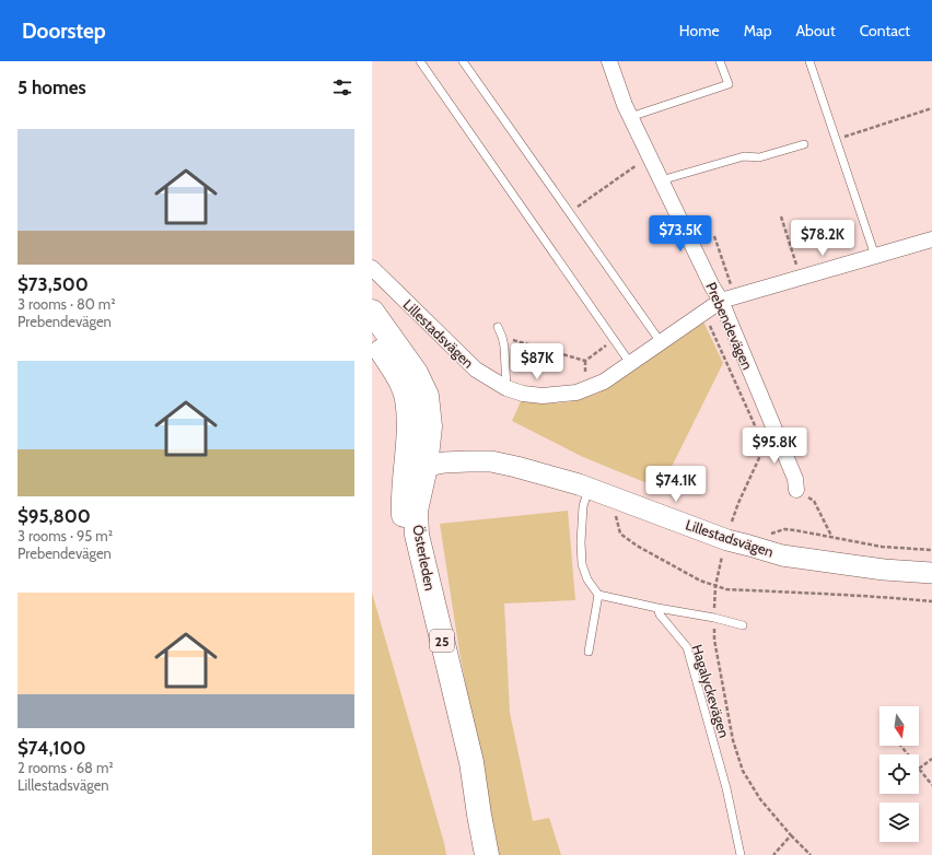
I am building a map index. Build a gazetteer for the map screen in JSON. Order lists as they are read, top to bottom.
{
  "streets": {
    "highway": ["Österleden", "25"],
    "main road": ["Lillestadsvägen"],
    "street": ["Prebendevägen"],
    "lane": ["Hagalyckevägen"]
  },
  "crossings": [
    ["Prebendevägen", "Lillestadsvägen"],
    ["Lillestadsvägen", "Österleden"]
  ],
  "north": "bottom",
  "page": {
    "header": "Doorstep",
    "nav": [
      "Home",
      "Map",
      "About",
      "Contact"
    ],
    "heading": "5 homes",
    "list": [
      {
        "name": "$73,500",
        "note": "3 rooms · 80 m² · Prebendevägen"
      },
      {
        "name": "$95,800",
        "note": "3 rooms · 95 m² · Prebendevägen"
      },
      {
        "name": "$74,100",
        "note": "2 rooms · 68 m² · Lillestadsvägen"
      }
    ],
    "price": [
      "$73.5K",
      "$78.2K",
      "$87K",
      "$95.8K",
      "$74.1K"
    ]
  }
}
